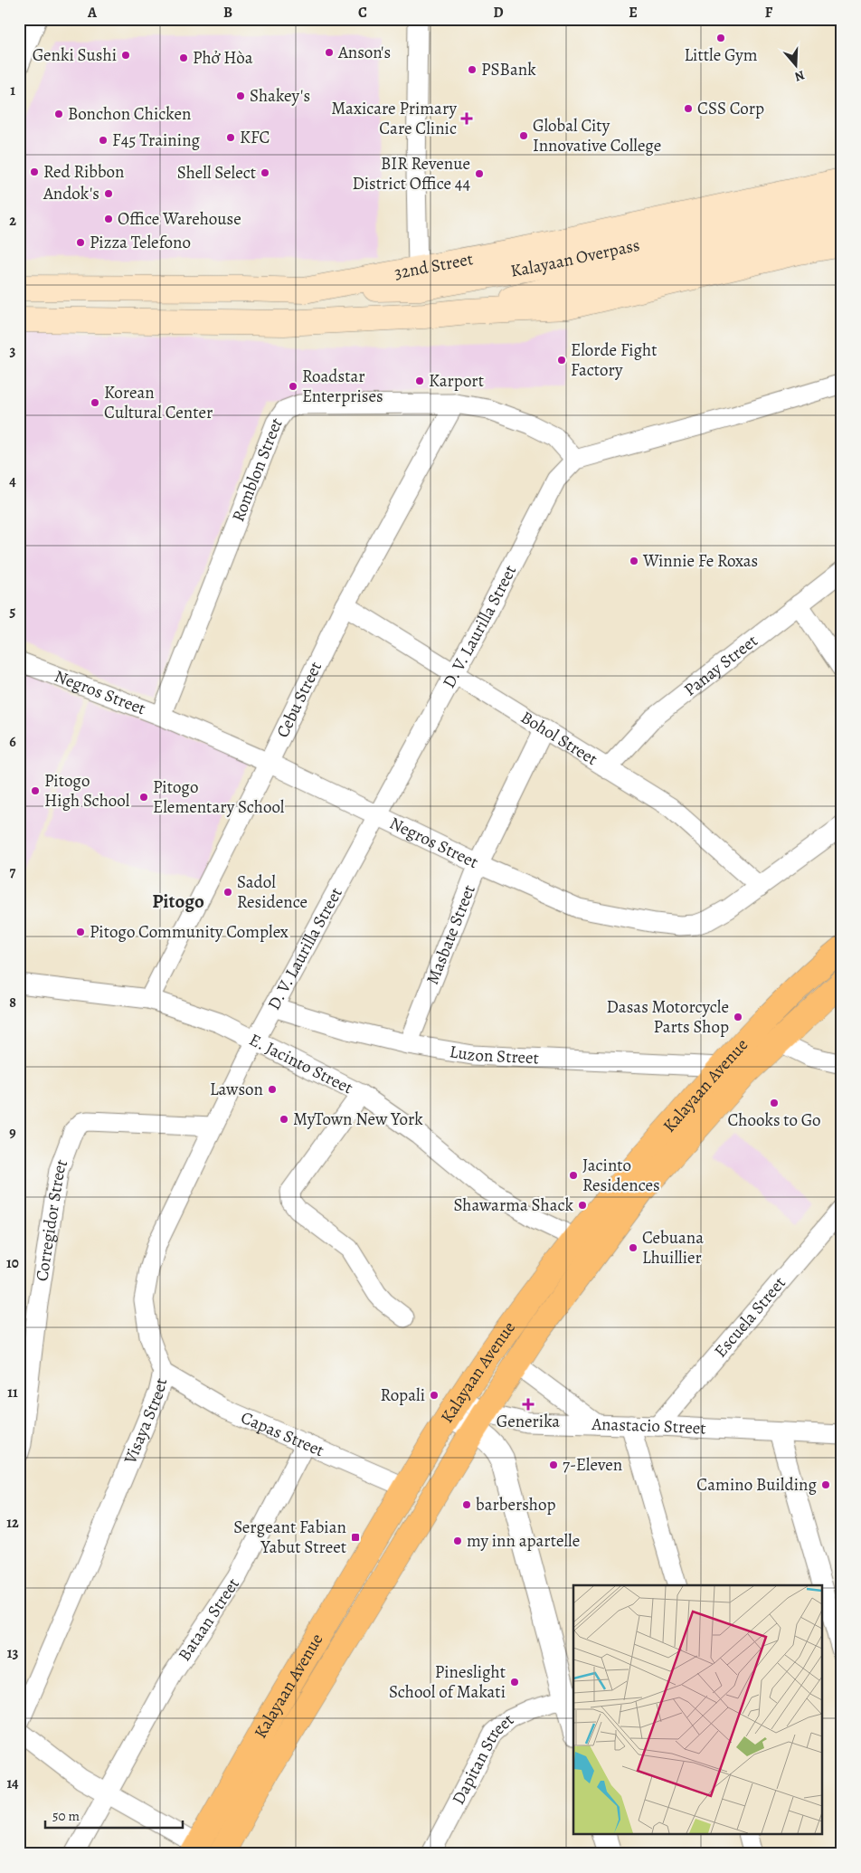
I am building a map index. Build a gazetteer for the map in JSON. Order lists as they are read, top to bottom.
{
  "streets": {
    "main road": ["Kalayaan Overpass", "32nd Street", "Kalayaan Avenue"],
    "street": [
      "Romblon Street",
      "D. V. Laurilla Street",
      "Panay Street",
      "Negros Street",
      "Cebu Street",
      "Bohol Street",
      "Masbate Street",
      "Luzon Street",
      "E. Jacinto Street",
      "Corregidor Street",
      "Escuela Street",
      "Visaya Street",
      "Anastacio Street",
      "Capas Street",
      "Bataan Street",
      "Dapitan Street"
    ]
  },
  "crossings": [
    ["Kalayaan Overpass", "32nd Street"],
    ["Romblon Street", "D. V. Laurilla Street"],
    ["Romblon Street", "Negros Street"],
    ["Romblon Street", "Cebu Street"],
    ["D. V. Laurilla Street", "Negros Street"],
    ["D. V. Laurilla Street", "Bohol Street"],
    ["D. V. Laurilla Street", "Luzon Street"],
    ["D. V. Laurilla Street", "E. Jacinto Street"],
    ["D. V. Laurilla Street", "Visaya Street"],
    ["Panay Street", "Bohol Street"],
    ["Negros Street", "Cebu Street"],
    ["Negros Street", "Bohol Street"],
    ["Negros Street", "Masbate Street"],
    ["Cebu Street", "Bohol Street"],
    ["Cebu Street", "E. Jacinto Street"],
    ["Bohol Street", "Masbate Street"],
    ["Masbate Street", "Luzon Street"],
    ["Luzon Street", "Kalayaan Avenue"],
    ["E. Jacinto Street", "Kalayaan Avenue"],
    ["E. Jacinto Street", "Visaya Street"],
    ["Kalayaan Avenue", "Anastacio Street"],
    ["Kalayaan Avenue", "Capas Street"],
    ["Corregidor Street", "Visaya Street"],
    ["Escuela Street", "Anastacio Street"],
    ["Visaya Street", "Capas Street"],
    ["Capas Street", "Bataan Street"]
  ],
  "districts": ["Pitogo"],
  "places": {
    "other": [
      "Little Gym",
      "Anson's",
      "Genki Sushi",
      "Phở Hòa",
      "PSBank",
      "Shakey's",
      "CSS Corp",
      "Bonchon Chicken",
      "Global City Innovative College",
      "KFC",
      "F45 Training",
      "Red Ribbon",
      "Shell Select",
      "BIR Revenue District Office 44",
      "Andok's",
      "Office Warehouse",
      "Pizza Telefono",
      "Elorde Fight Factory",
      "Karport",
      "Roadstar Enterprises",
      "Korean Cultural Center",
      "Winnie Fe Roxas",
      "Pitogo High School",
      "Pitogo Elementary School",
      "Sadol Residence",
      "Pitogo Community Complex",
      "Dasas Motorcycle Parts Shop",
      "Lawson",
      "Chooks to Go",
      "MyTown New York",
      "Jacinto Residences",
      "Shawarma Shack",
      "Cebuana Lhuillier",
      "Ropali",
      "7-Eleven",
      "Camino Building",
      "barbershop",
      "my inn apartelle",
      "Pineslight School of Makati"
    ],
    "health": ["Maxicare Primary Care Clinic", "Generika"],
    "transit": ["Sergeant Fabian Yabut Street"]
  },
  "scale_bar": "50 m",
  "north": "bottom",
  "grid": {
    "columns": [
      "A",
      "B",
      "C",
      "D",
      "E",
      "F"
    ],
    "rows": [
      "1",
      "2",
      "3",
      "4",
      "5",
      "6",
      "7",
      "8",
      "9",
      "10",
      "11",
      "12",
      "13",
      "14"
    ]
  }
}
